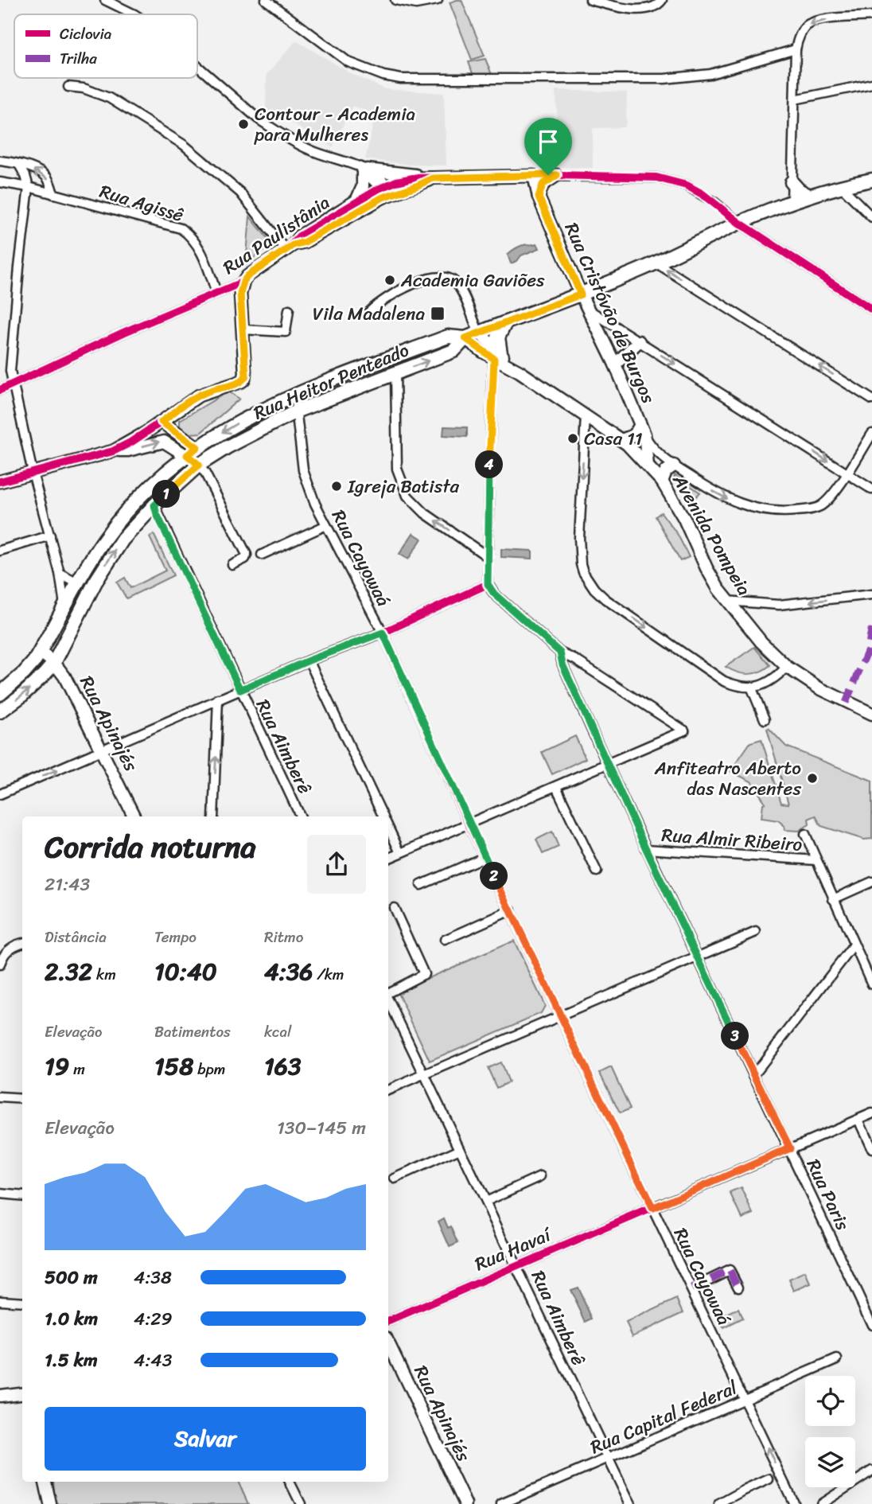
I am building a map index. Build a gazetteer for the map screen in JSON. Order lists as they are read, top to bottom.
{
  "streets": {
    "main road": ["Rua Heitor Penteado"],
    "street": [
      "Rua Agissê",
      "Rua Paulistânia",
      "Rua Cristóvão de Burgos",
      "Avenida Pompeia",
      "Rua Cayowaá",
      "Rua Apinajés",
      "Rua Aimberê",
      "Rua Almir Ribeiro",
      "Rua Paris",
      "Rua Havaí",
      "Rua Capital Federal"
    ]
  },
  "crossings": [
    ["Rua Agissê", "Rua Paulistânia"],
    ["Rua Paulistânia", "Rua Cristóvão de Burgos"],
    ["Rua Paulistânia", "Rua Heitor Penteado"],
    ["Rua Cristóvão de Burgos", "Rua Heitor Penteado"],
    ["Rua Cristóvão de Burgos", "Avenida Pompeia"],
    ["Rua Heitor Penteado", "Avenida Pompeia"],
    ["Rua Heitor Penteado", "Rua Cayowaá"],
    ["Rua Heitor Penteado", "Rua Apinajés"],
    ["Rua Heitor Penteado", "Rua Aimberê"],
    ["Rua Cayowaá", "Rua Havaí"],
    ["Rua Cayowaá", "Rua Capital Federal"],
    ["Rua Aimberê", "Rua Havaí"],
    ["Rua Aimberê", "Rua Capital Federal"],
    ["Rua Almir Ribeiro", "Rua Paris"],
    ["Rua Paris", "Rua Havaí"]
  ],
  "places": {
    "other": [
      "Contour - Academia para Mulheres",
      "Academia Gaviões",
      "Casa 11",
      "Igreja Batista",
      "Anfiteatro Aberto das Nascentes"
    ],
    "transit": ["Vila Madalena"]
  },
  "legend": ["Ciclovia", "Trilha"],
  "page": {
    "pins": [
      "4",
      "1",
      "2",
      "3"
    ],
    "heading": ["Corrida noturna", "21:43"],
    "stats": [
      ["Distância", "2.32 km"],
      ["Tempo", "10:40"],
      ["Ritmo", "4:36 /km"],
      ["Elevação", "19 m"],
      ["Batimentos", "158 bpm"],
      ["kcal", "163"]
    ],
    "chart": ["Elevação", "130–145 m"],
    "list": [
      {
        "name": "500 m",
        "note": "4:38"
      },
      {
        "name": "1.0 km",
        "note": "4:29"
      },
      {
        "name": "1.5 km",
        "note": "4:43"
      }
    ],
    "buttons": "Salvar"
  }
}
